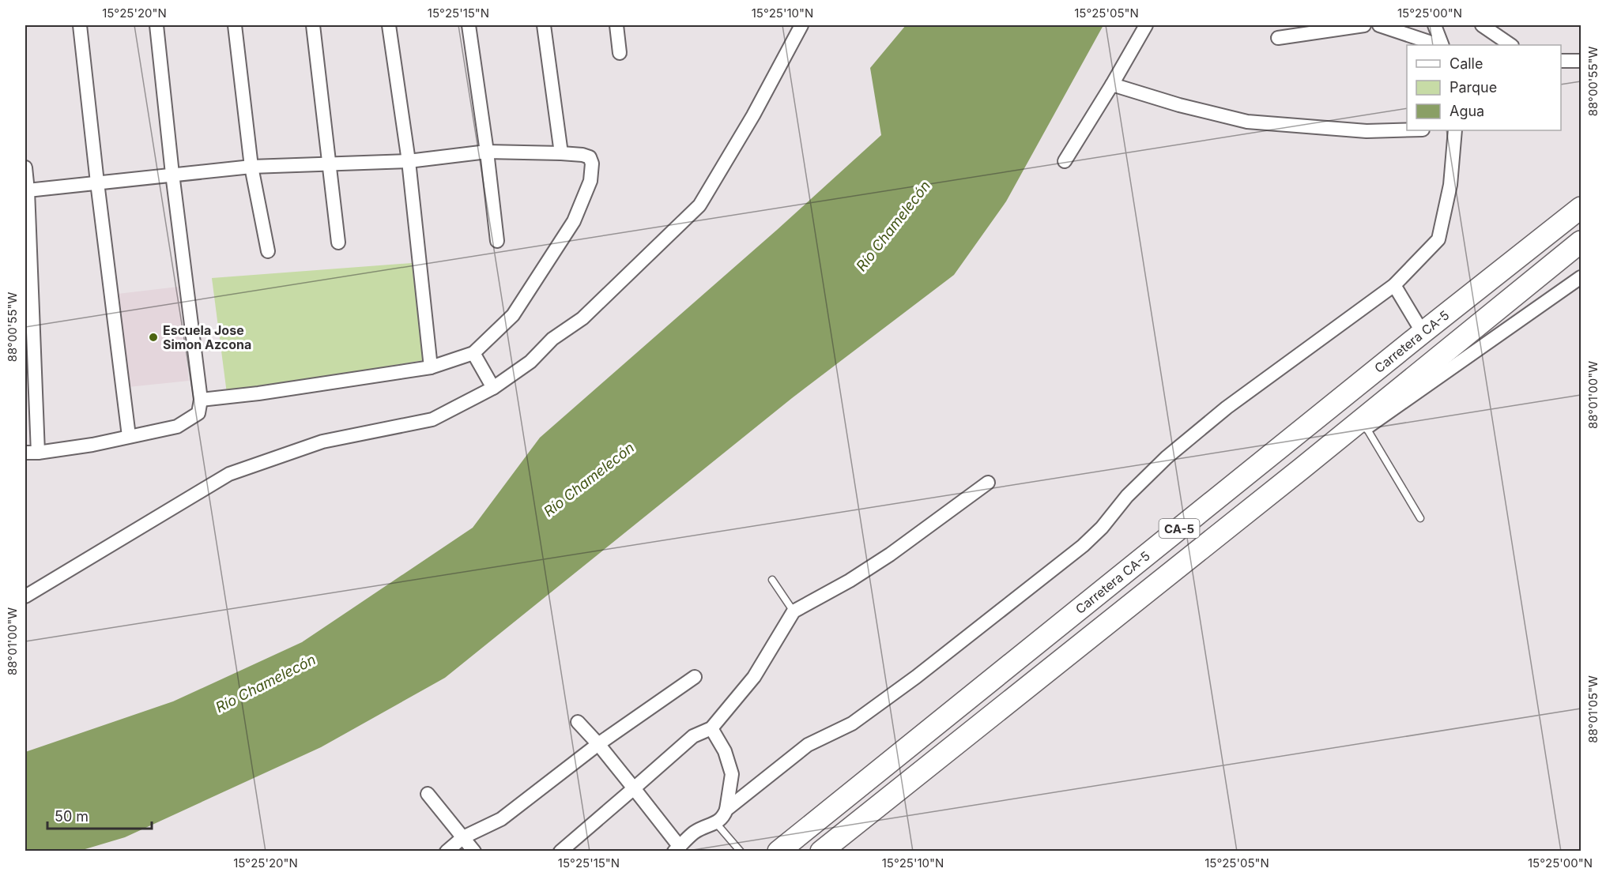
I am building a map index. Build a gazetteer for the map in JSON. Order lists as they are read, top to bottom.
{
  "streets": {
    "highway": ["Carretera CA-5", "CA-5"]
  },
  "water": ["Río Chamelecón"],
  "places": ["Escuela Jose Simon Azcona"],
  "legend": ["Calle", "Parque", "Agua"],
  "scale_bar": "50 m",
  "coordinates": [
    "15°25'20\"N",
    "15°25'15\"N",
    "15°25'10\"N",
    "15°25'05\"N",
    "15°25'00\"N",
    "88°00'55\"W",
    "88°01'00\"W",
    "88°01'05\"W"
  ]
}
